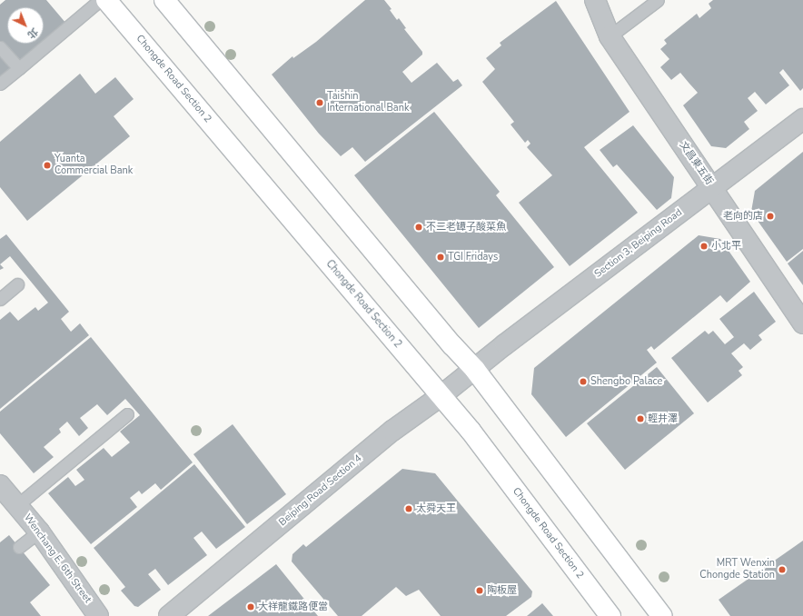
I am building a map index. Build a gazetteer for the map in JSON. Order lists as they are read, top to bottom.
{
  "streets": {
    "main road": ["Chongde Road Section 2"],
    "street": [
      "文昌東五街",
      "Section 3, Beiping Road",
      "Beiping Road Section 4",
      "Wenchang E. 6th Street"
    ]
  },
  "crossings": [
    ["Chongde Road Section 2", "Beiping Road Section 4"],
    ["文昌東五街", "Section 3, Beiping Road"],
    ["Section 3, Beiping Road", "Beiping Road Section 4"]
  ],
  "places": [
    "Taishin International Bank",
    "Yuanta Commercial Bank",
    "老向的店",
    "不二老罈子酸菜魚",
    "小北平",
    "TGI Fridays",
    "Shengbo Palace",
    "輕井澤",
    "太舜天王",
    "MRT Wenxin Chongde Station",
    "陶板屋",
    "大祥龍鐵路便當"
  ],
  "north": "bottom right"
}
